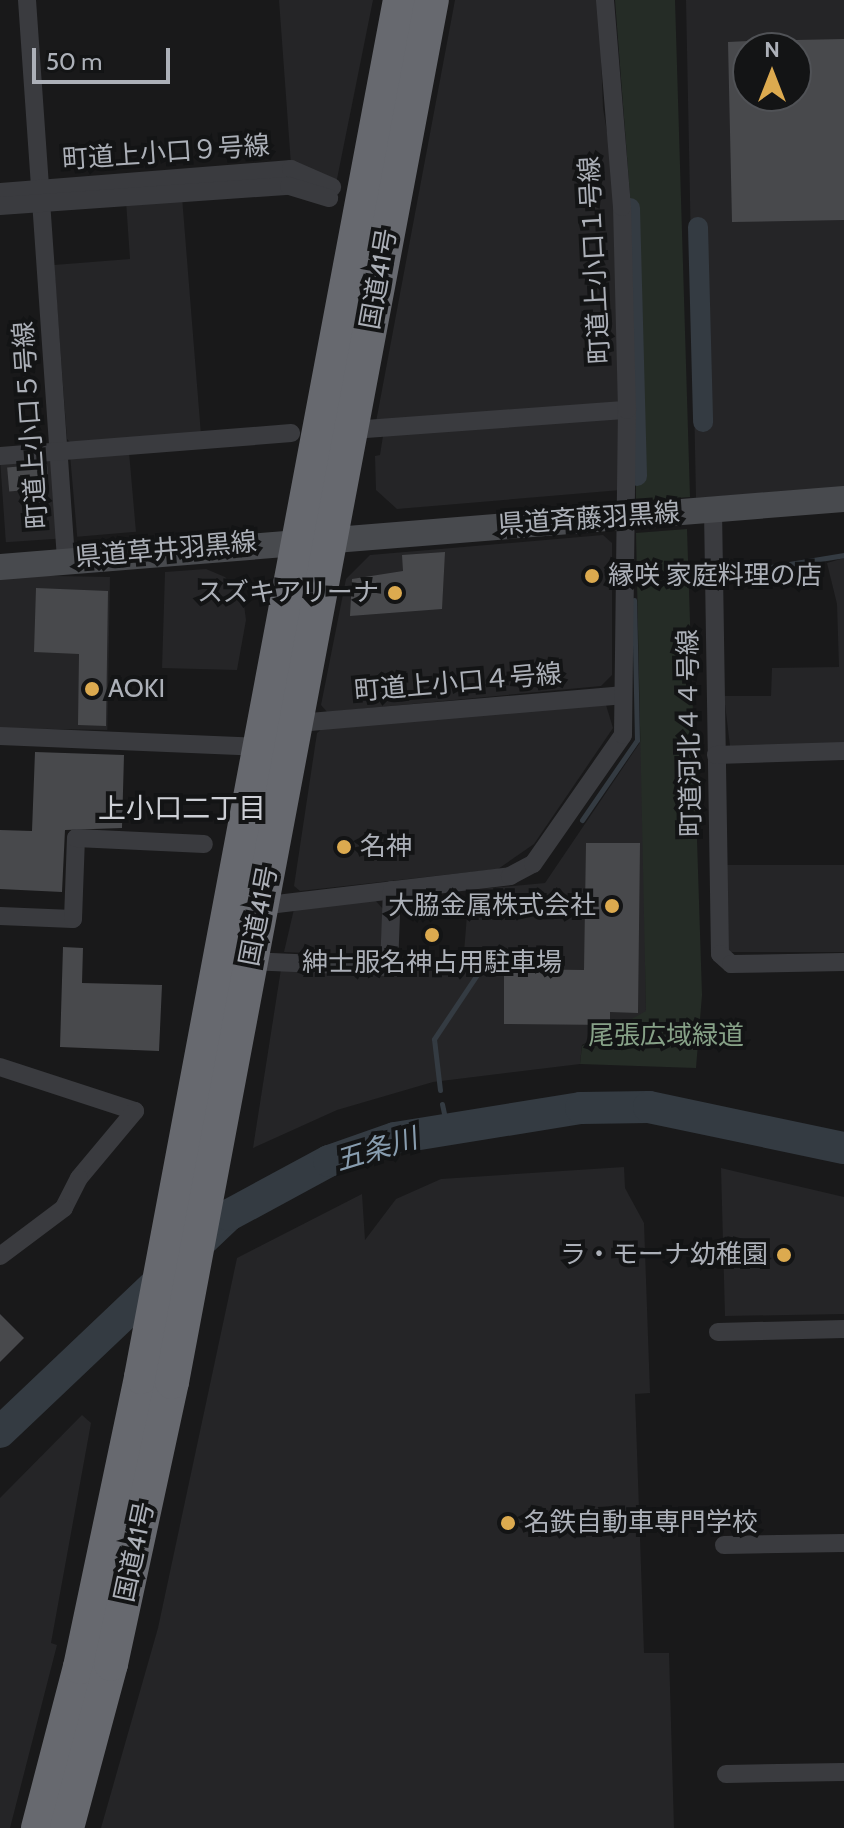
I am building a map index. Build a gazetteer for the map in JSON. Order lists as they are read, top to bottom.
{
  "streets": {
    "highway": ["国道41号"],
    "main road": ["県道斉藤羽黒線", "県道草井羽黒線"],
    "street": [
      "町道上小口９号線",
      "町道上小口１号線",
      "町道上小口５号線",
      "町道上小口４号線",
      "町道河北４４号線"
    ]
  },
  "crossings": [
    ["町道上小口９号線", "町道上小口５号線"],
    ["町道上小口１号線", "国道41号"],
    ["町道上小口１号線", "県道斉藤羽黒線"],
    ["町道上小口１号線", "町道上小口４号線"],
    ["国道41号", "県道斉藤羽黒線"],
    ["国道41号", "県道草井羽黒線"],
    ["国道41号", "町道上小口４号線"],
    ["町道上小口５号線", "県道草井羽黒線"],
    ["県道斉藤羽黒線", "県道草井羽黒線"],
    ["県道斉藤羽黒線", "町道河北４４号線"]
  ],
  "districts": ["上小口二丁目"],
  "water": ["五条川"],
  "parks": ["尾張広域緑道"],
  "places": [
    "縁咲 家庭料理の店",
    "スズキアリーナ",
    "AOKI",
    "名神",
    "大脇金属株式会社",
    "紳士服名神占用駐車場",
    "ラ・モーナ幼稚園",
    "名鉄自動車専門学校"
  ],
  "scale_bar": "50 m",
  "north": "top"
}
